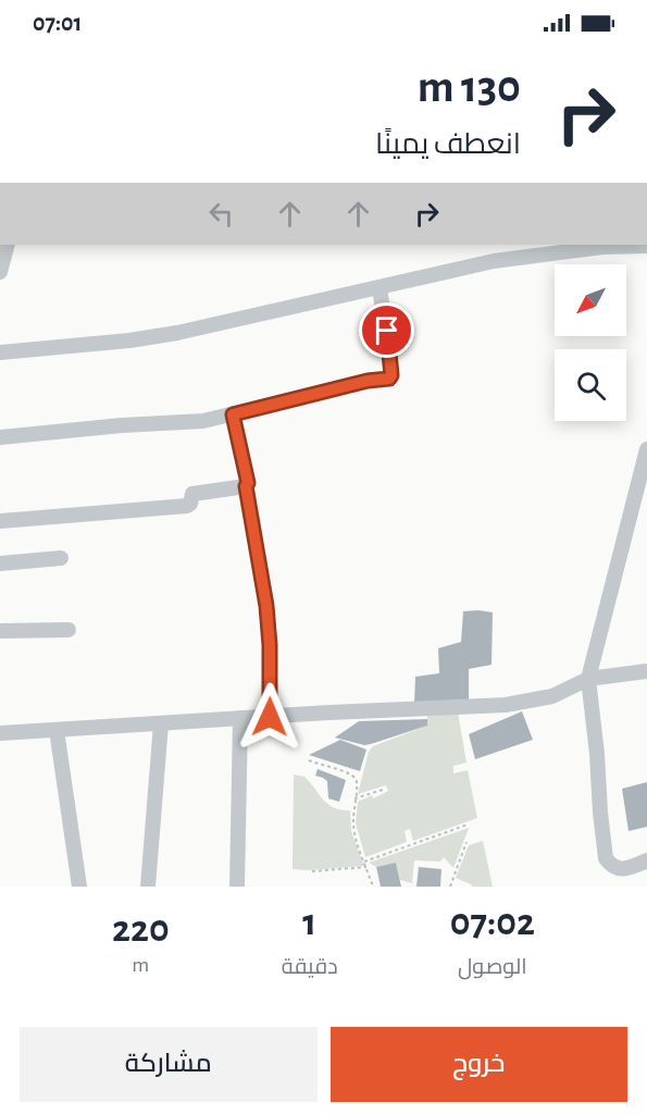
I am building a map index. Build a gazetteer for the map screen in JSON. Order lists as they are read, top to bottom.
{
  "north": "bottom left",
  "page": {
    "status": "07:01",
    "turn": ["130 m", "انعطف يمينًا"],
    "eta": [
      "07:02",
      "الوصول",
      "1",
      "دقيقة",
      "220",
      "m"
    ],
    "buttons": ["خروج", "مشاركة"]
  }
}
